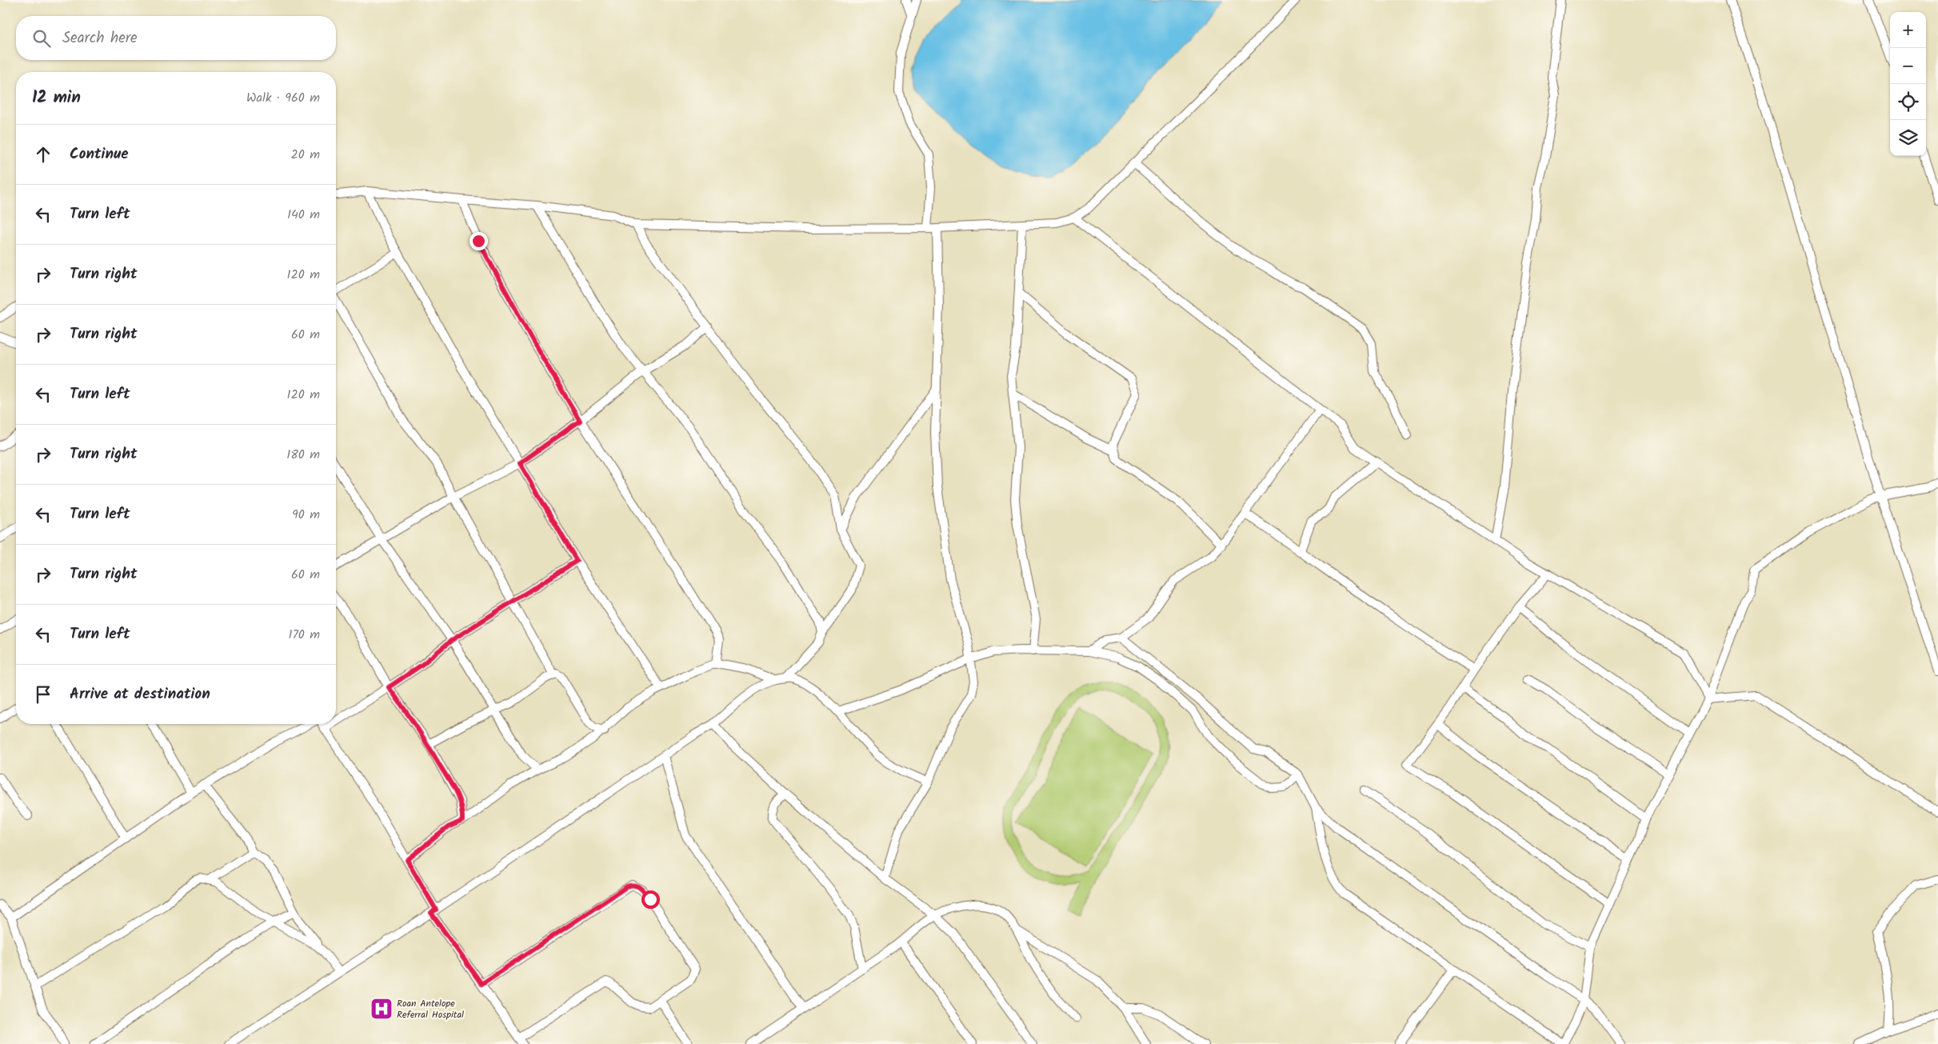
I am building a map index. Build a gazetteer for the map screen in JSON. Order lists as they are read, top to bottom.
{
  "places": {
    "hospital": ["Roan Antelope Referral Hospital"]
  },
  "page": {
    "map_buttons": ["+", "−"],
    "search": "Search here",
    "heading": ["12 min", "Walk · 960 m"],
    "list": [
      ["Continue", "20 m"],
      ["Turn left", "140 m"],
      ["Turn right", "120 m"],
      ["Turn right", "60 m"],
      ["Turn left", "120 m"],
      ["Turn right", "180 m"],
      ["Turn left", "90 m"],
      ["Turn right", "60 m"],
      ["Turn left", "170 m"],
      "Arrive at destination"
    ]
  }
}
